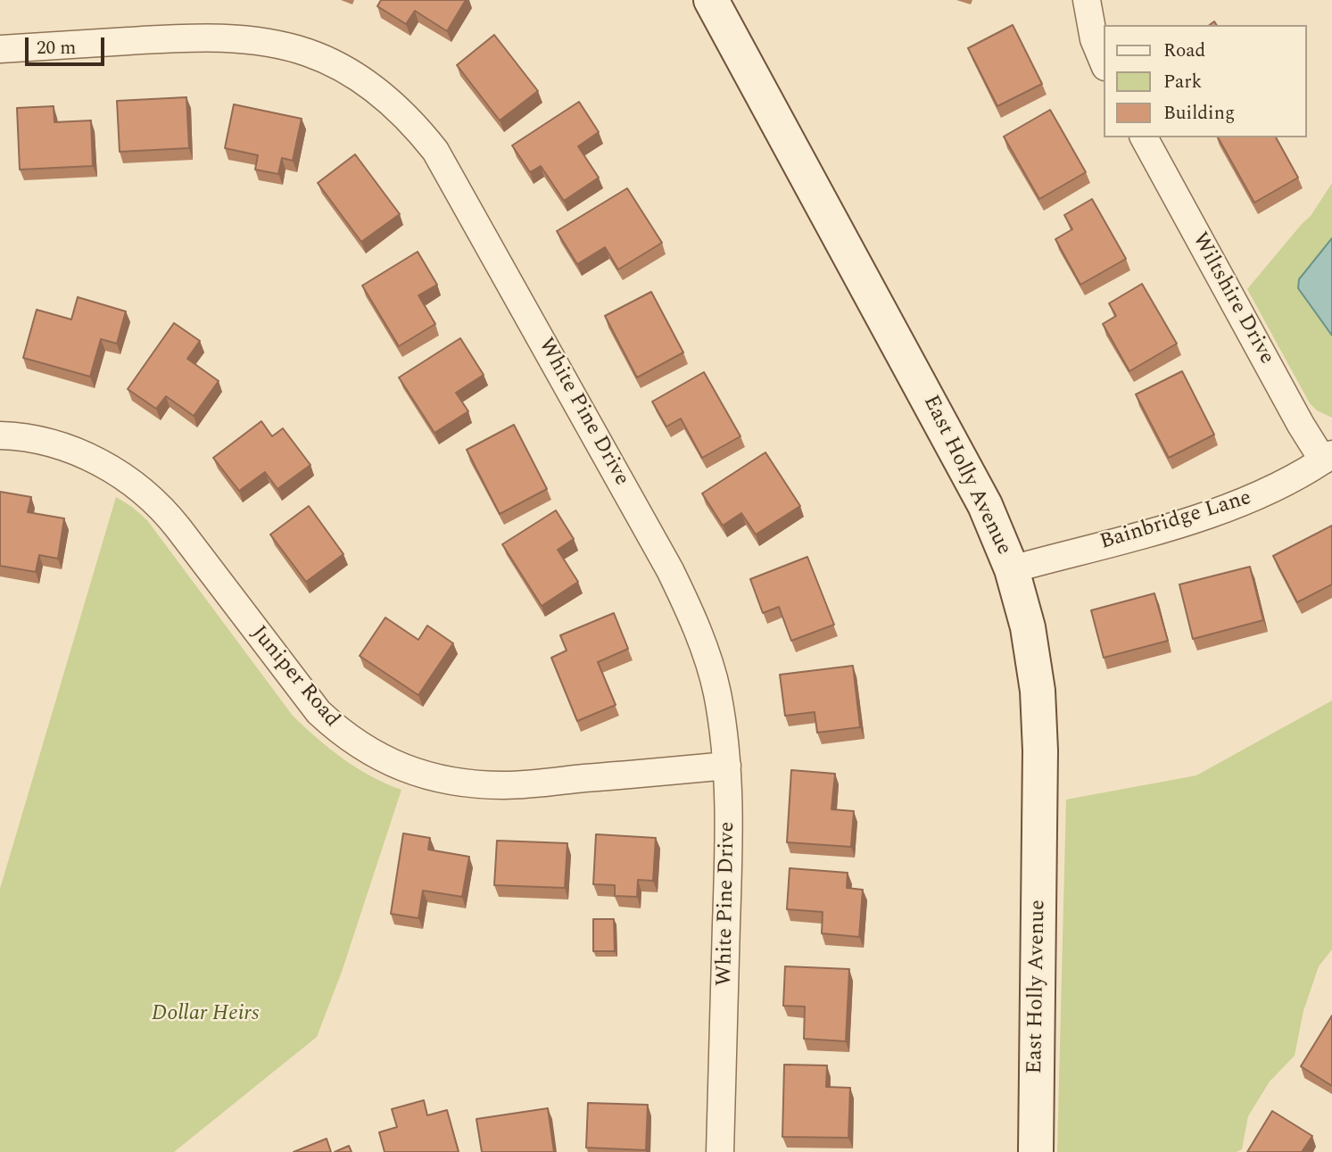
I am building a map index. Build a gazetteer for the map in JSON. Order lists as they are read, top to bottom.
{
  "streets": {
    "street": [
      "Wiltshire Drive",
      "White Pine Drive",
      "East Holly Avenue",
      "Bainbridge Lane",
      "Juniper Road"
    ]
  },
  "crossings": [
    ["Wiltshire Drive", "Bainbridge Lane"],
    ["White Pine Drive", "Juniper Road"],
    ["East Holly Avenue", "Bainbridge Lane"]
  ],
  "parks": ["Dollar Heirs"],
  "legend": ["Road", "Park", "Building"],
  "scale_bar": "20 m"
}
